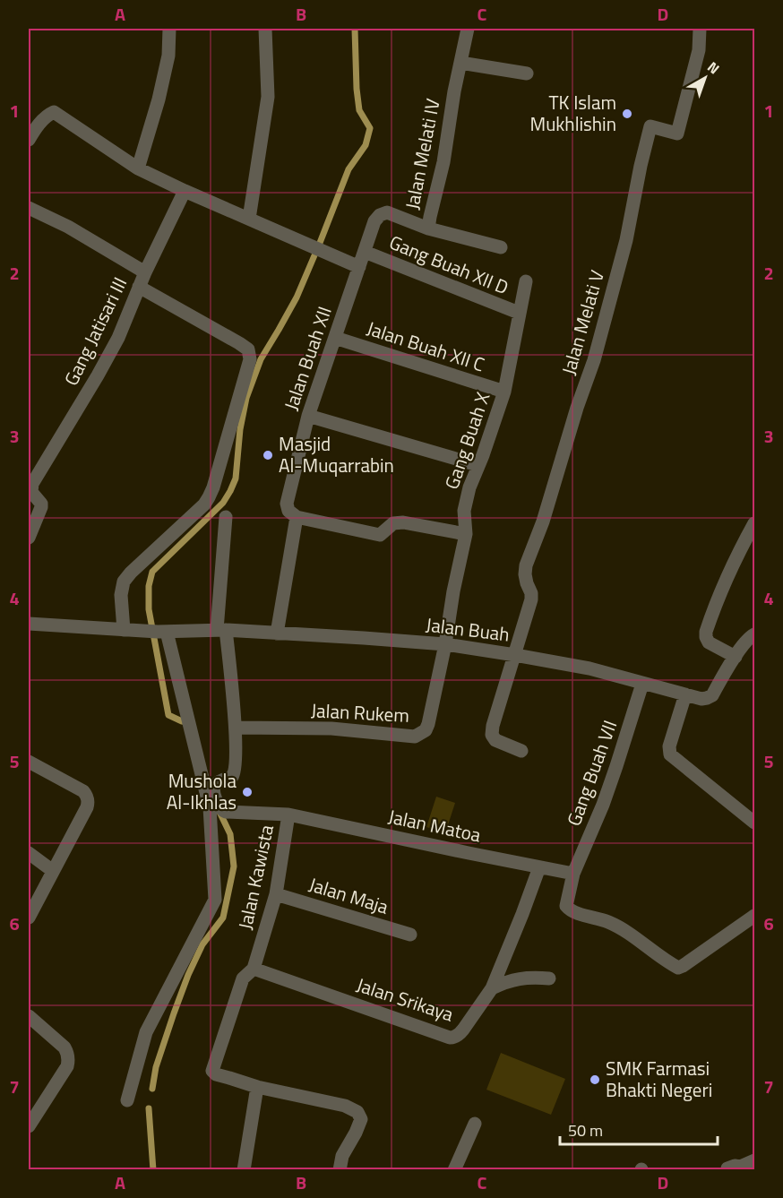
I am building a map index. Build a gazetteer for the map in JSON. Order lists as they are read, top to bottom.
{
  "streets": {
    "street": [
      "Jalan Melati IV",
      "Gang Buah XII D",
      "Jalan Melati V",
      "Gang Jatisari III",
      "Jalan Buah XII C",
      "Jalan Buah XII",
      "Gang Buah X",
      "Jalan Buah",
      "Jalan Rukem",
      "Gang Buah VII",
      "Jalan Matoa",
      "Jalan Kawista",
      "Jalan Maja",
      "Jalan Srikaya"
    ]
  },
  "crossings": [
    ["Jalan Melati IV", "Gang Buah XII D"],
    ["Jalan Melati IV", "Jalan Buah XII"],
    ["Gang Buah XII D", "Jalan Buah XII"],
    ["Gang Buah XII D", "Gang Buah X"],
    ["Jalan Melati V", "Jalan Buah"],
    ["Jalan Buah XII C", "Jalan Buah XII"],
    ["Jalan Buah XII C", "Gang Buah X"],
    ["Jalan Buah XII", "Jalan Buah"],
    ["Gang Buah X", "Jalan Buah"],
    ["Gang Buah X", "Jalan Rukem"],
    ["Jalan Buah", "Jalan Rukem"],
    ["Jalan Buah", "Gang Buah VII"],
    ["Jalan Buah", "Jalan Kawista"],
    ["Jalan Rukem", "Jalan Kawista"],
    ["Gang Buah VII", "Jalan Matoa"],
    ["Jalan Matoa", "Jalan Kawista"],
    ["Jalan Matoa", "Jalan Srikaya"],
    ["Jalan Kawista", "Jalan Maja"],
    ["Jalan Kawista", "Jalan Srikaya"]
  ],
  "places": [
    "TK Islam Mukhlishin",
    "Masjid Al-Muqarrabin",
    "Mushola Al-Ikhlas",
    "SMK Farmasi Bhakti Negeri"
  ],
  "scale_bar": "50 m",
  "north": "top right",
  "grid": {
    "columns": [
      "A",
      "B",
      "C",
      "D"
    ],
    "rows": [
      "1",
      "2",
      "3",
      "4",
      "5",
      "6",
      "7"
    ]
  }
}
